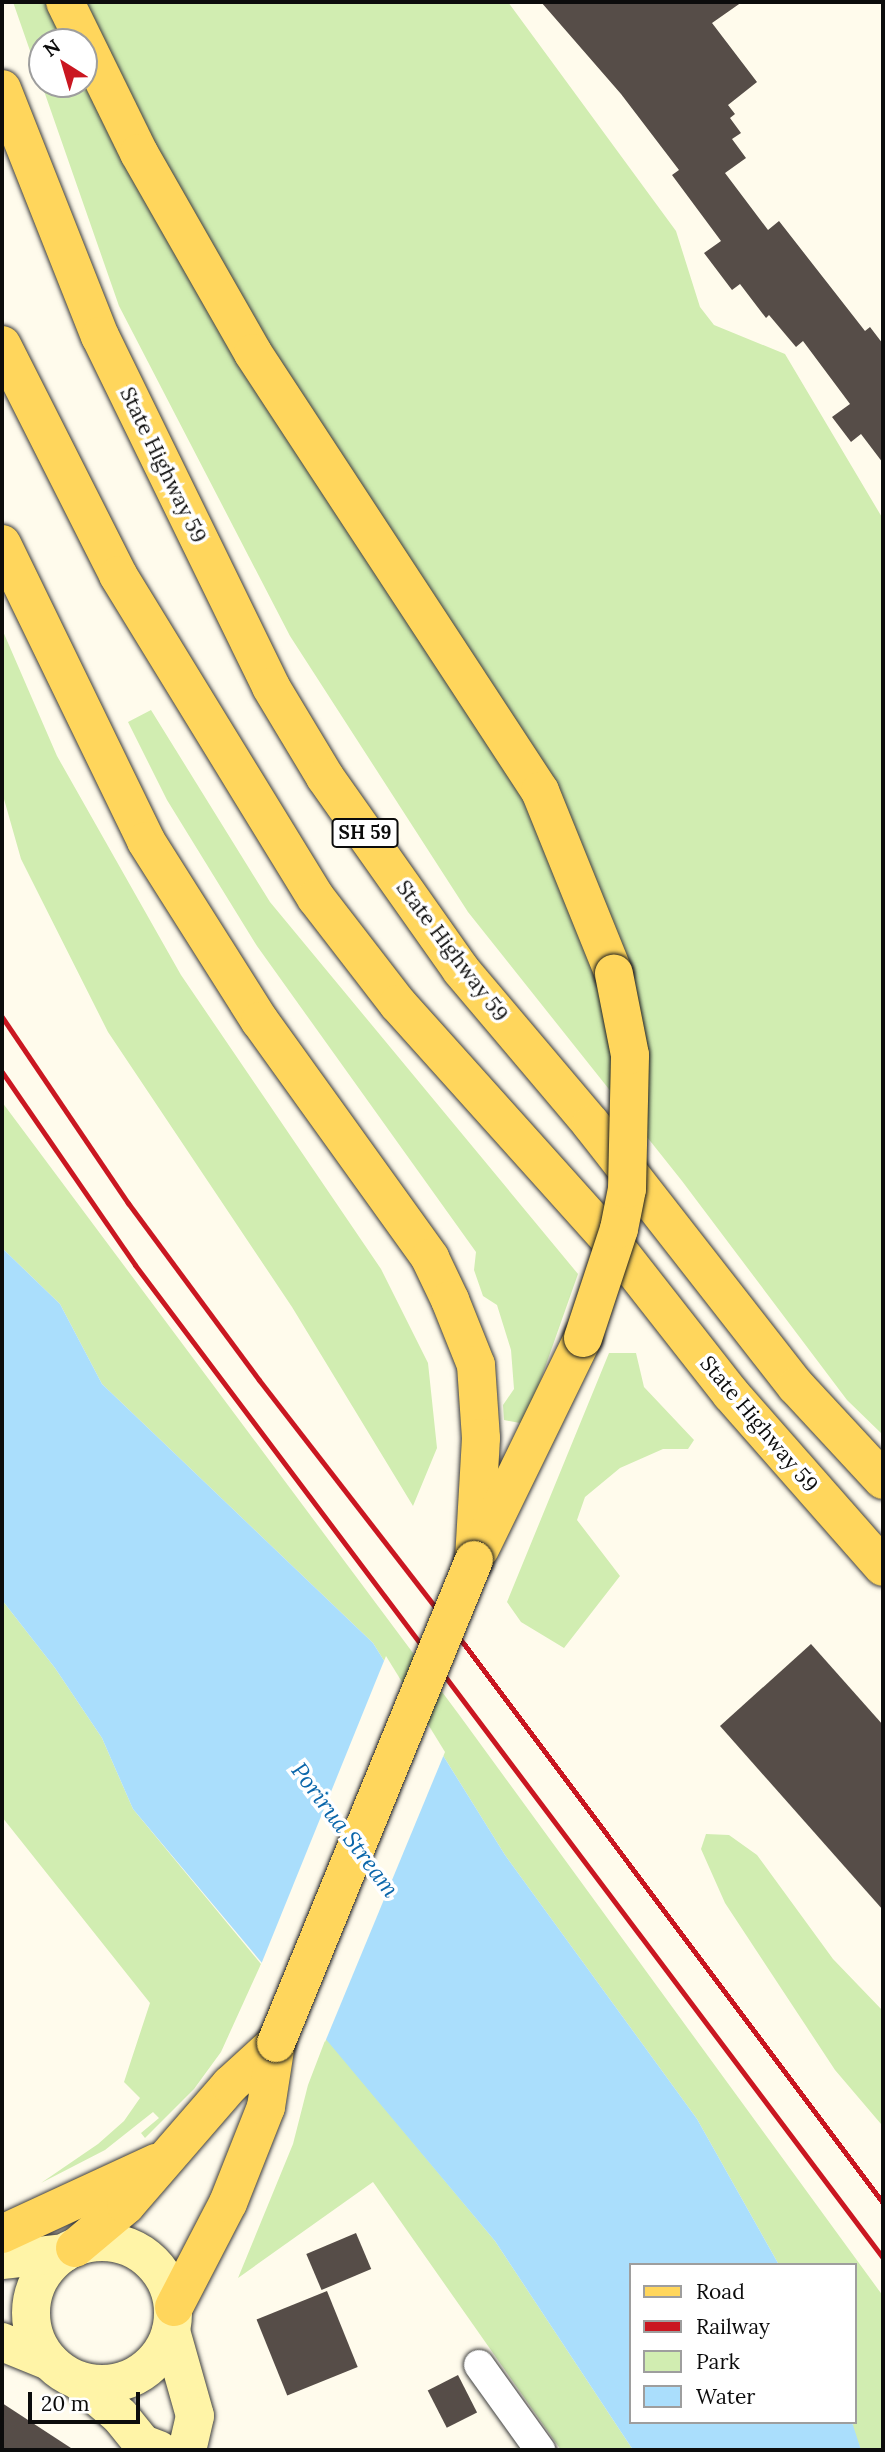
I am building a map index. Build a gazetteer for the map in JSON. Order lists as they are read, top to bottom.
{
  "streets": {
    "main road": ["State Highway 59", "SH 59"]
  },
  "water": ["Porirua Stream"],
  "legend": [
    "Road",
    "Railway",
    "Park",
    "Water"
  ],
  "scale_bar": "20 m",
  "north": "top left"
}
